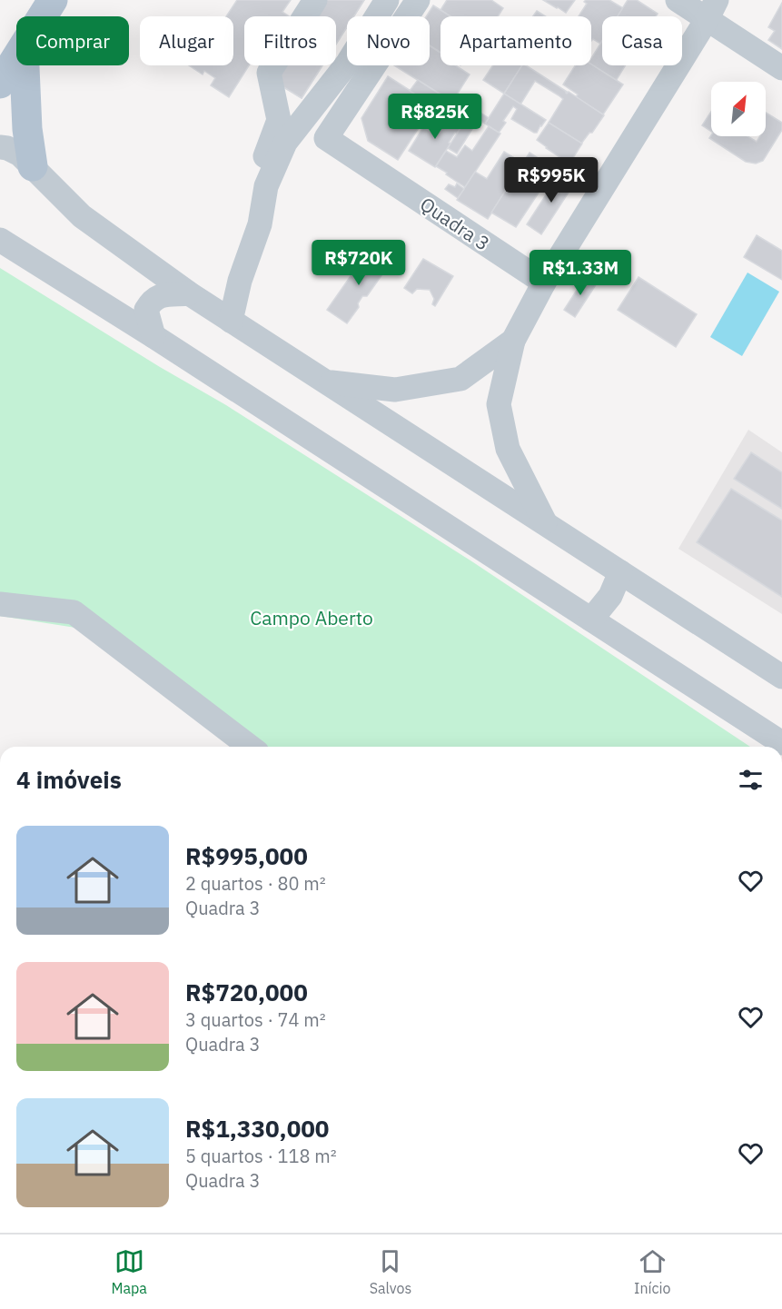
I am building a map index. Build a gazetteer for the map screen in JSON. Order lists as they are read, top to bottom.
{
  "streets": {
    "street": ["Quadra 3"]
  },
  "parks": ["Campo Aberto"],
  "north": "top right",
  "page": {
    "chip": [
      "Comprar",
      "Alugar",
      "Filtros",
      "Novo",
      "Apartamento",
      "Casa"
    ],
    "price": [
      "R$825K",
      "R$995K",
      "R$720K",
      "R$1.33M"
    ],
    "heading": "4 imóveis",
    "list": [
      {
        "name": "R$995,000",
        "note": "2 quartos · 80 m² · Quadra 3"
      },
      {
        "name": "R$720,000",
        "note": "3 quartos · 74 m² · Quadra 3"
      },
      {
        "name": "R$1,330,000",
        "note": "5 quartos · 118 m² · Quadra 3"
      }
    ],
    "tabs": ["Mapa", "Salvos", "Início"]
  }
}
